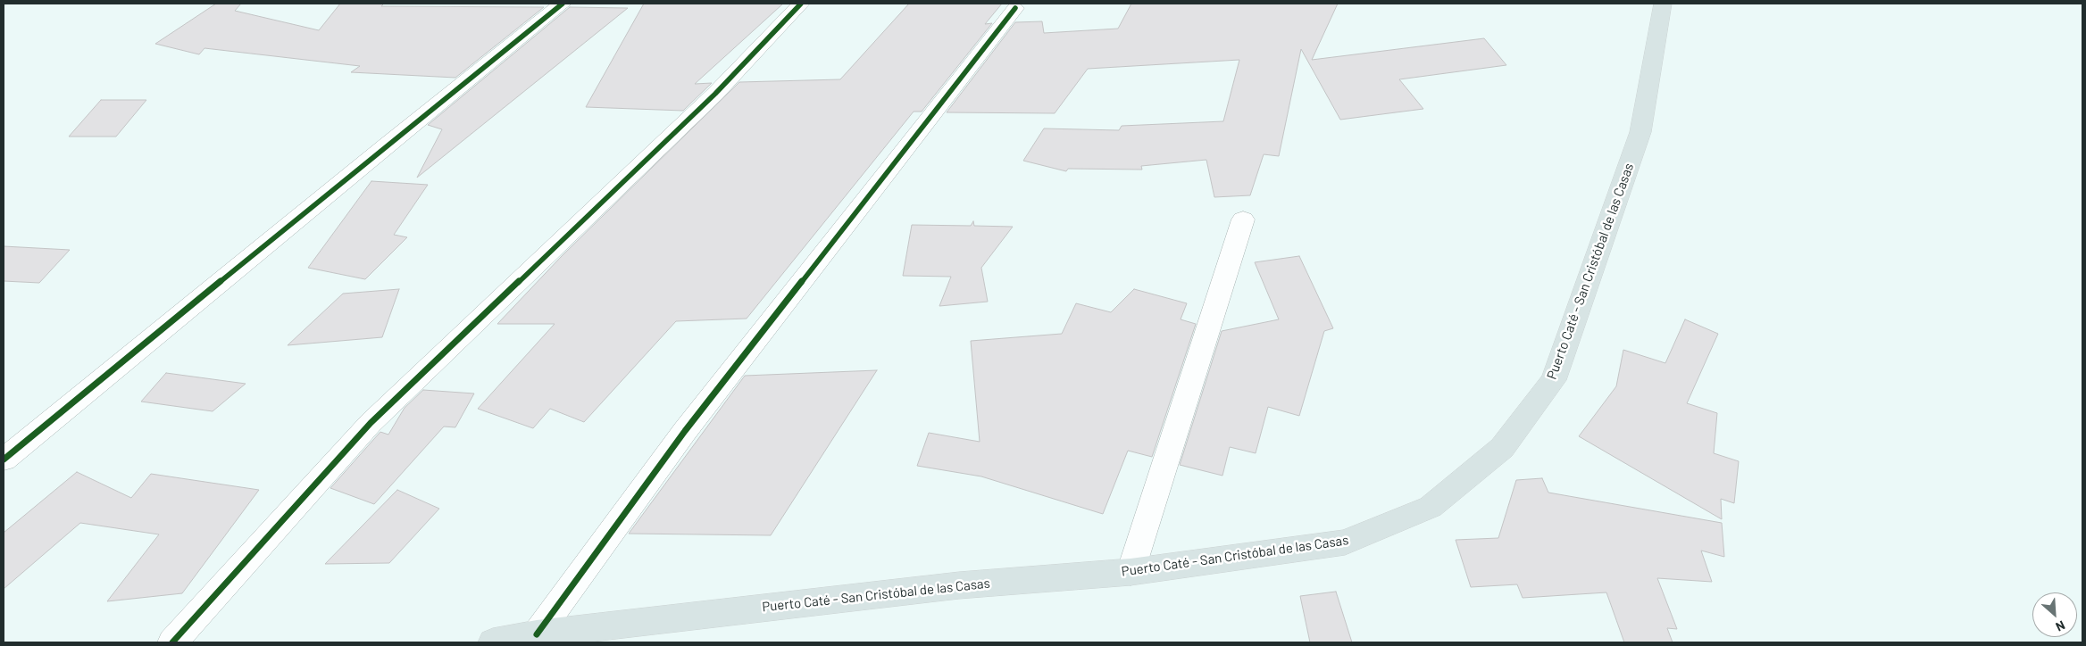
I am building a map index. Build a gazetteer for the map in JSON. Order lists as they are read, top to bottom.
{
  "streets": {
    "main road": ["Puerto Caté - San Cristóbal de las Casas"]
  },
  "north": "bottom right"
}
